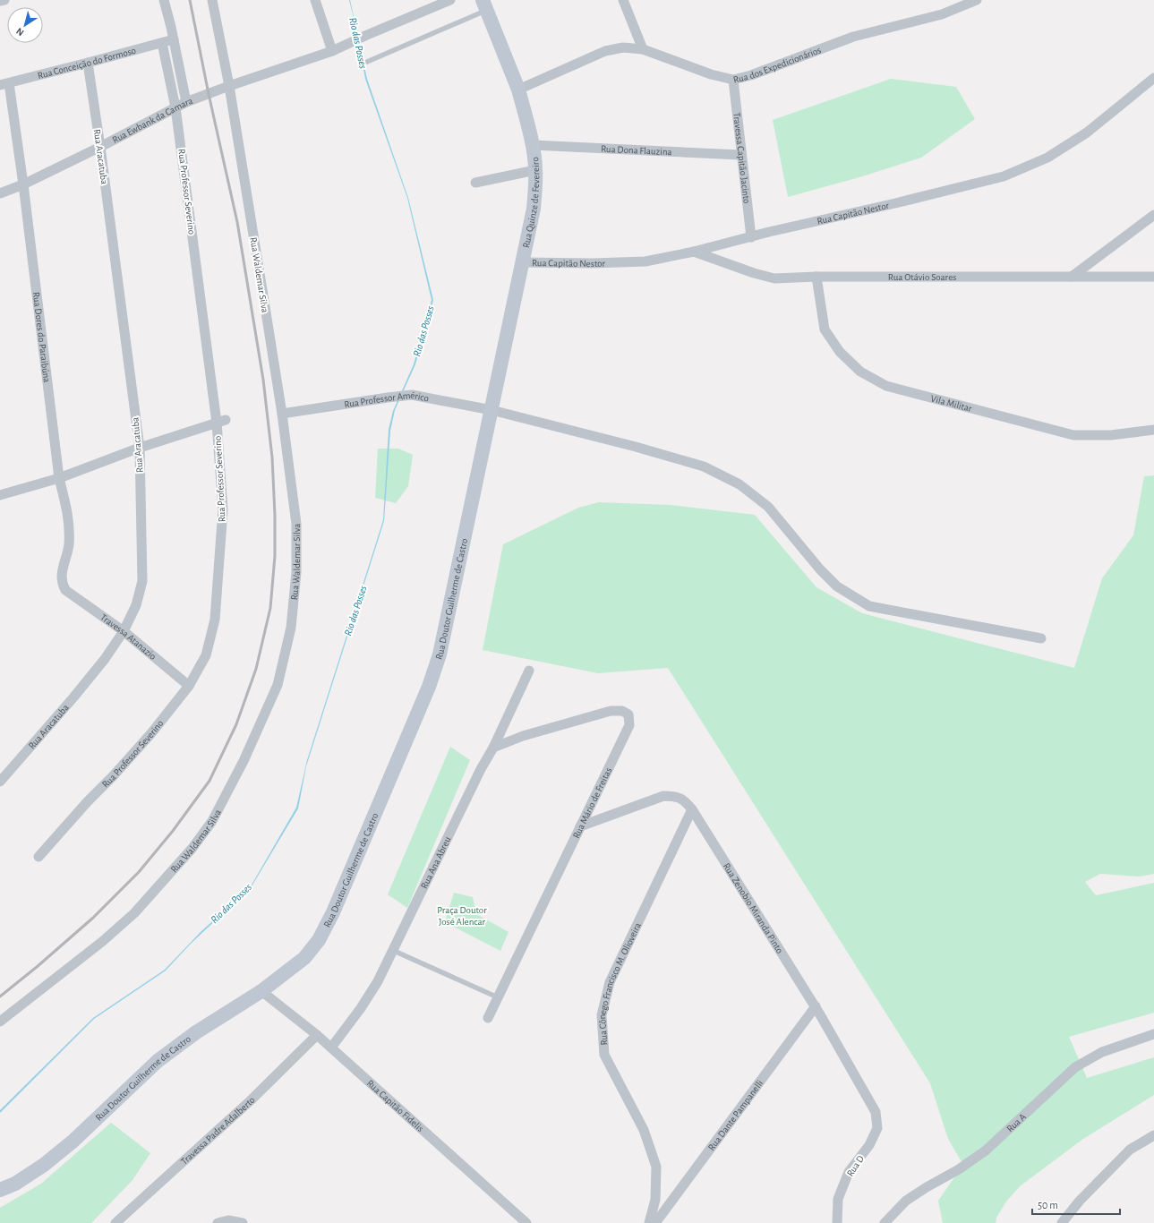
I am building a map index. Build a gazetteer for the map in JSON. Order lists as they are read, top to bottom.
{
  "streets": {
    "main road": ["Rua Quinze de Fevereiro", "Rua Doutor Guilherme de Castro"],
    "street": [
      "Rua Conceição do Formoso",
      "Rua dos Expedicionários",
      "Rua Ewbank da Camara",
      "Rua Dona Flauzina",
      "Rua Aracatuba",
      "Travessa Capitão Jacinto",
      "Rua Professor Severino",
      "Rua Capitão Nestor",
      "Rua Waldemar Silva",
      "Rua Otávio Soares",
      "Rua Dores do Paraibúna",
      "Rua Professor Américo",
      "Vila Militar",
      "Travessa Atanazio",
      "Rua Mário de Freitas",
      "Rua Ana Abreu",
      "Rua Zenobio Miranda Pinto",
      "Rua Cônego Francisco M. Olioveira",
      "Rua Capitão Fidelis",
      "Rua Dante Pampanelli",
      "Rua A",
      "Travessa Padre Adalberto",
      "Rua D"
    ]
  },
  "crossings": [
    ["Rua Conceição do Formoso", "Rua Aracatuba"],
    ["Rua Conceição do Formoso", "Rua Professor Severino"],
    ["Rua Conceição do Formoso", "Rua Dores do Paraibúna"],
    ["Rua dos Expedicionários", "Travessa Capitão Jacinto"],
    ["Rua dos Expedicionários", "Rua Quinze de Fevereiro"],
    ["Rua Ewbank da Camara", "Rua Aracatuba"],
    ["Rua Ewbank da Camara", "Rua Professor Severino"],
    ["Rua Ewbank da Camara", "Rua Waldemar Silva"],
    ["Rua Ewbank da Camara", "Rua Dores do Paraibúna"],
    ["Rua Dona Flauzina", "Travessa Capitão Jacinto"],
    ["Rua Dona Flauzina", "Rua Quinze de Fevereiro"],
    ["Rua Aracatuba", "Travessa Atanazio"],
    ["Travessa Capitão Jacinto", "Rua Capitão Nestor"],
    ["Rua Professor Severino", "Travessa Atanazio"],
    ["Rua Quinze de Fevereiro", "Rua Capitão Nestor"],
    ["Rua Quinze de Fevereiro", "Rua Professor Américo"],
    ["Rua Quinze de Fevereiro", "Rua Doutor Guilherme de Castro"],
    ["Rua Capitão Nestor", "Rua Otávio Soares"],
    ["Rua Waldemar Silva", "Rua Professor Américo"],
    ["Rua Otávio Soares", "Vila Militar"],
    ["Rua Dores do Paraibúna", "Travessa Atanazio"],
    ["Rua Professor Américo", "Rua Doutor Guilherme de Castro"],
    ["Rua Doutor Guilherme de Castro", "Rua Capitão Fidelis"],
    ["Rua Mário de Freitas", "Rua Ana Abreu"],
    ["Rua Mário de Freitas", "Rua Zenobio Miranda Pinto"],
    ["Rua Ana Abreu", "Rua Capitão Fidelis"],
    ["Rua Zenobio Miranda Pinto", "Rua Cônego Francisco M. Olioveira"],
    ["Rua Zenobio Miranda Pinto", "Rua Dante Pampanelli"],
    ["Rua Zenobio Miranda Pinto", "Rua D"],
    ["Rua Capitão Fidelis", "Travessa Padre Adalberto"]
  ],
  "water": ["Rio das Posses"],
  "parks": ["Praça Doutor José Alencar"],
  "scale_bar": "50 m",
  "north": "bottom left"
}
